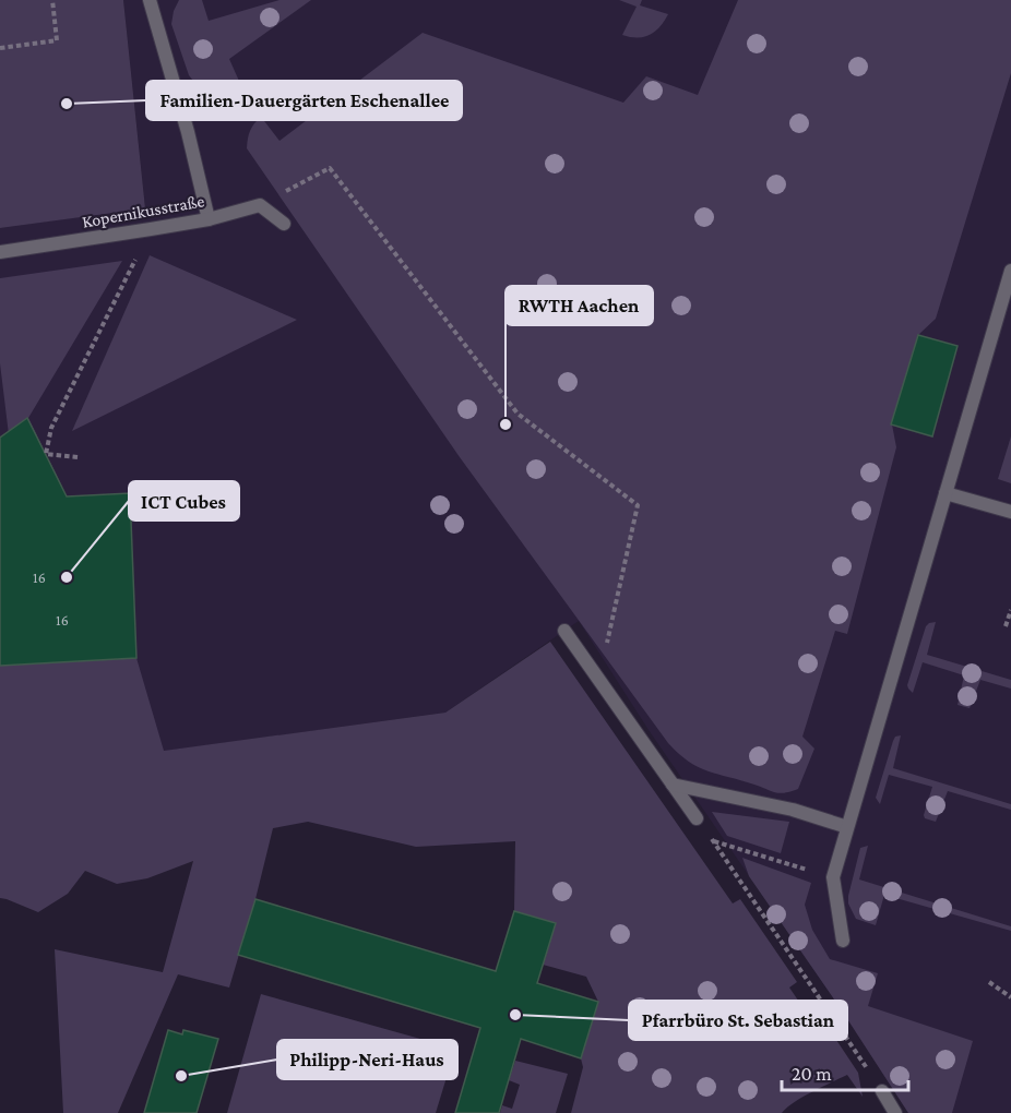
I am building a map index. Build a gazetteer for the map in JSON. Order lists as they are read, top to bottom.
{
  "streets": {
    "street": ["Kopernikusstraße"]
  },
  "places": [
    "Familien-Dauergärten Eschenallee",
    "RWTH Aachen",
    "ICT Cubes",
    "Pfarrbüro St. Sebastian",
    "Philipp-Neri-Haus"
  ],
  "house_numbers": ["16", "16"],
  "scale_bar": "20 m"
}
